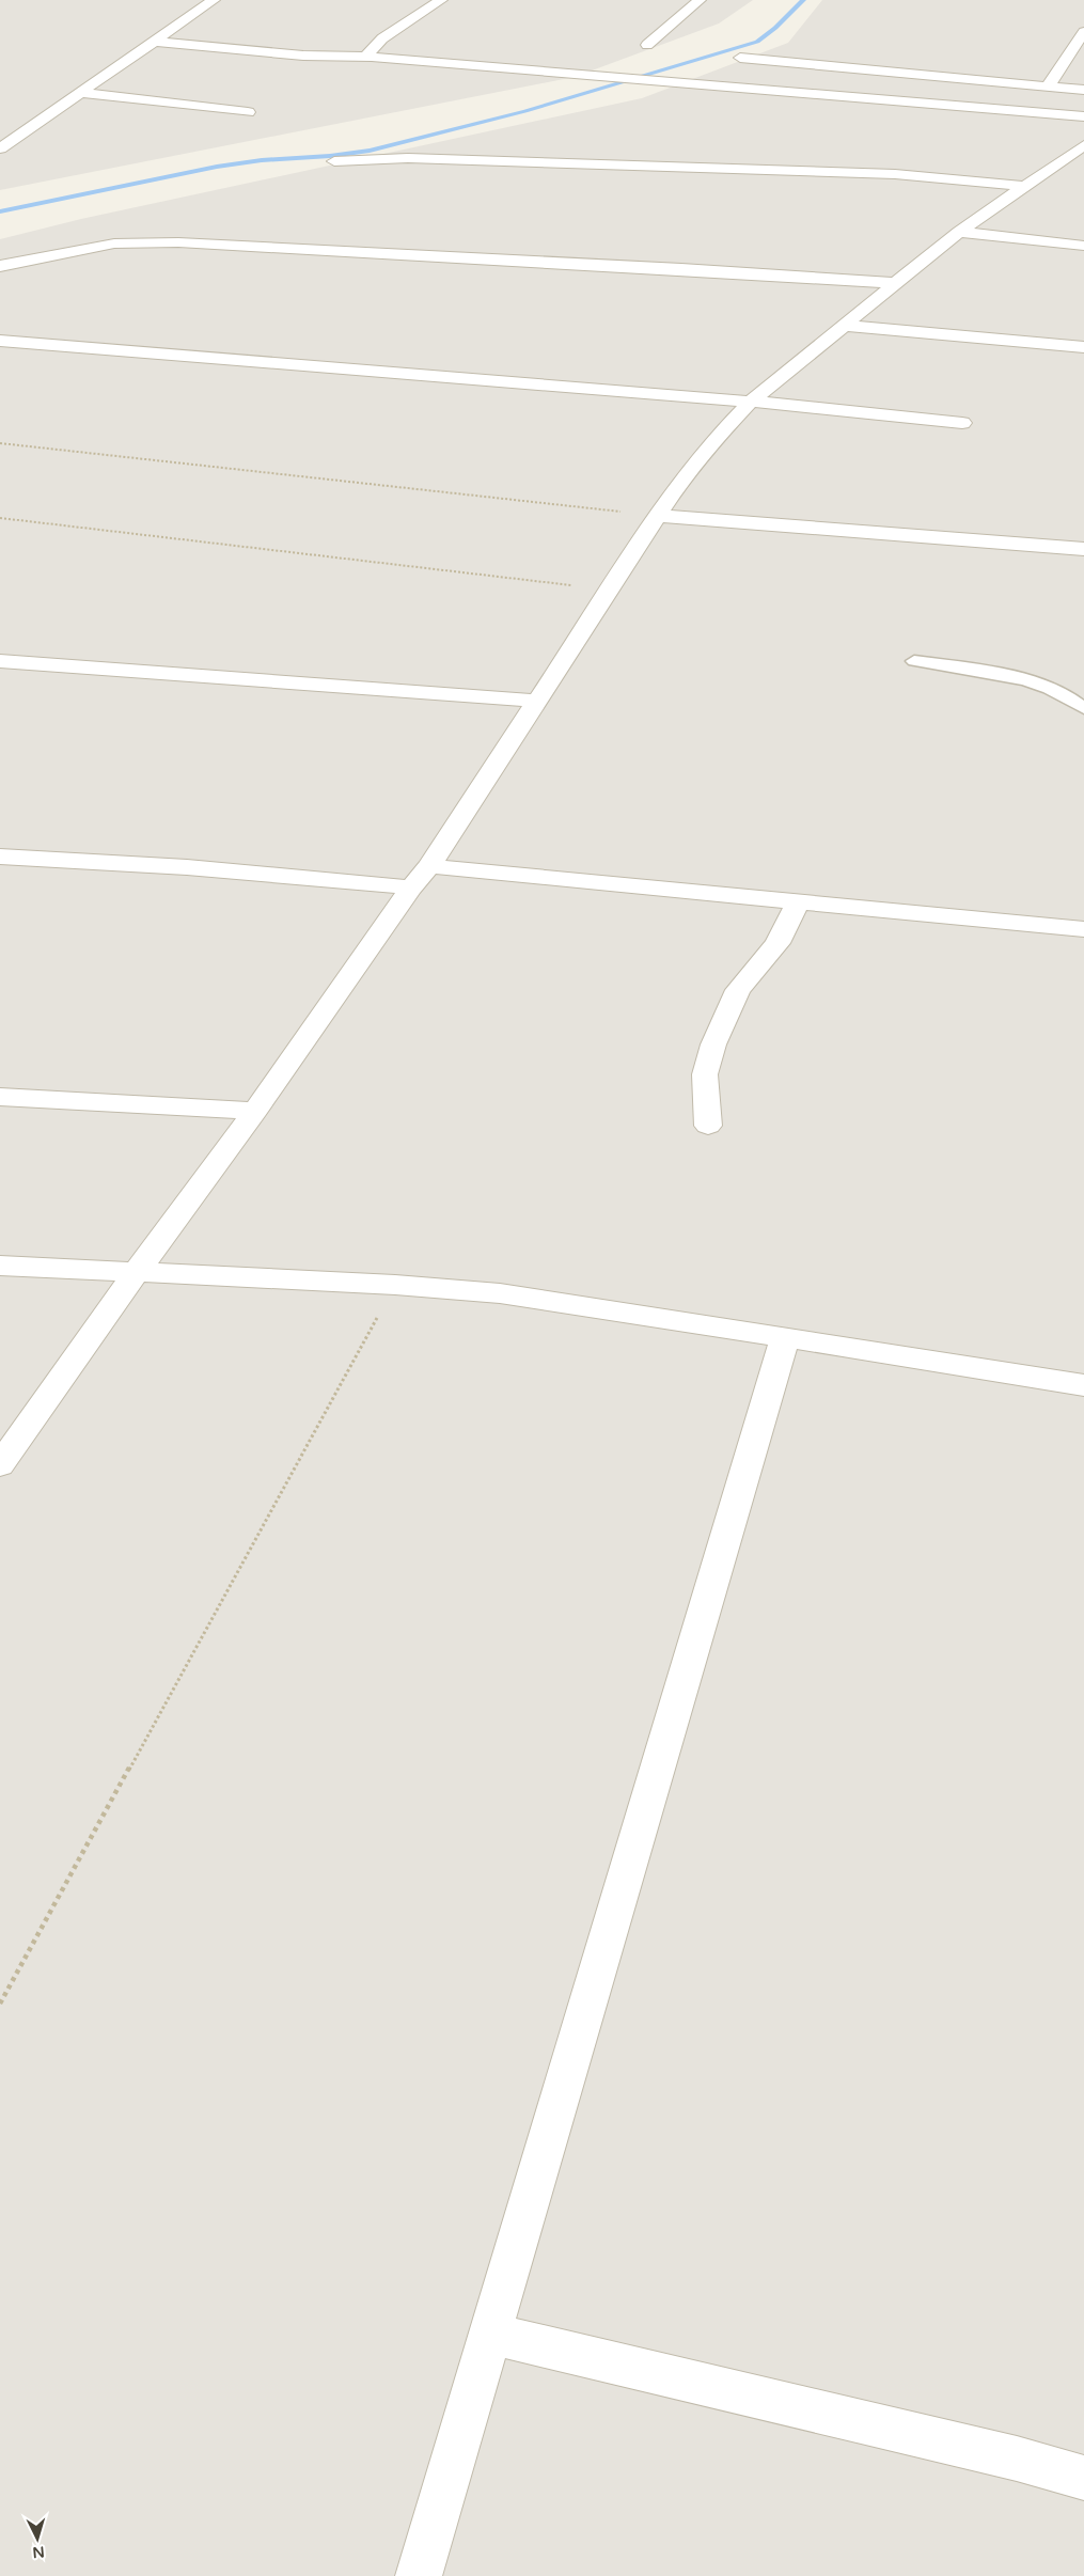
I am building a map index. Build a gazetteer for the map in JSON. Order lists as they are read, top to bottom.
{
  "north": "bottom"
}
